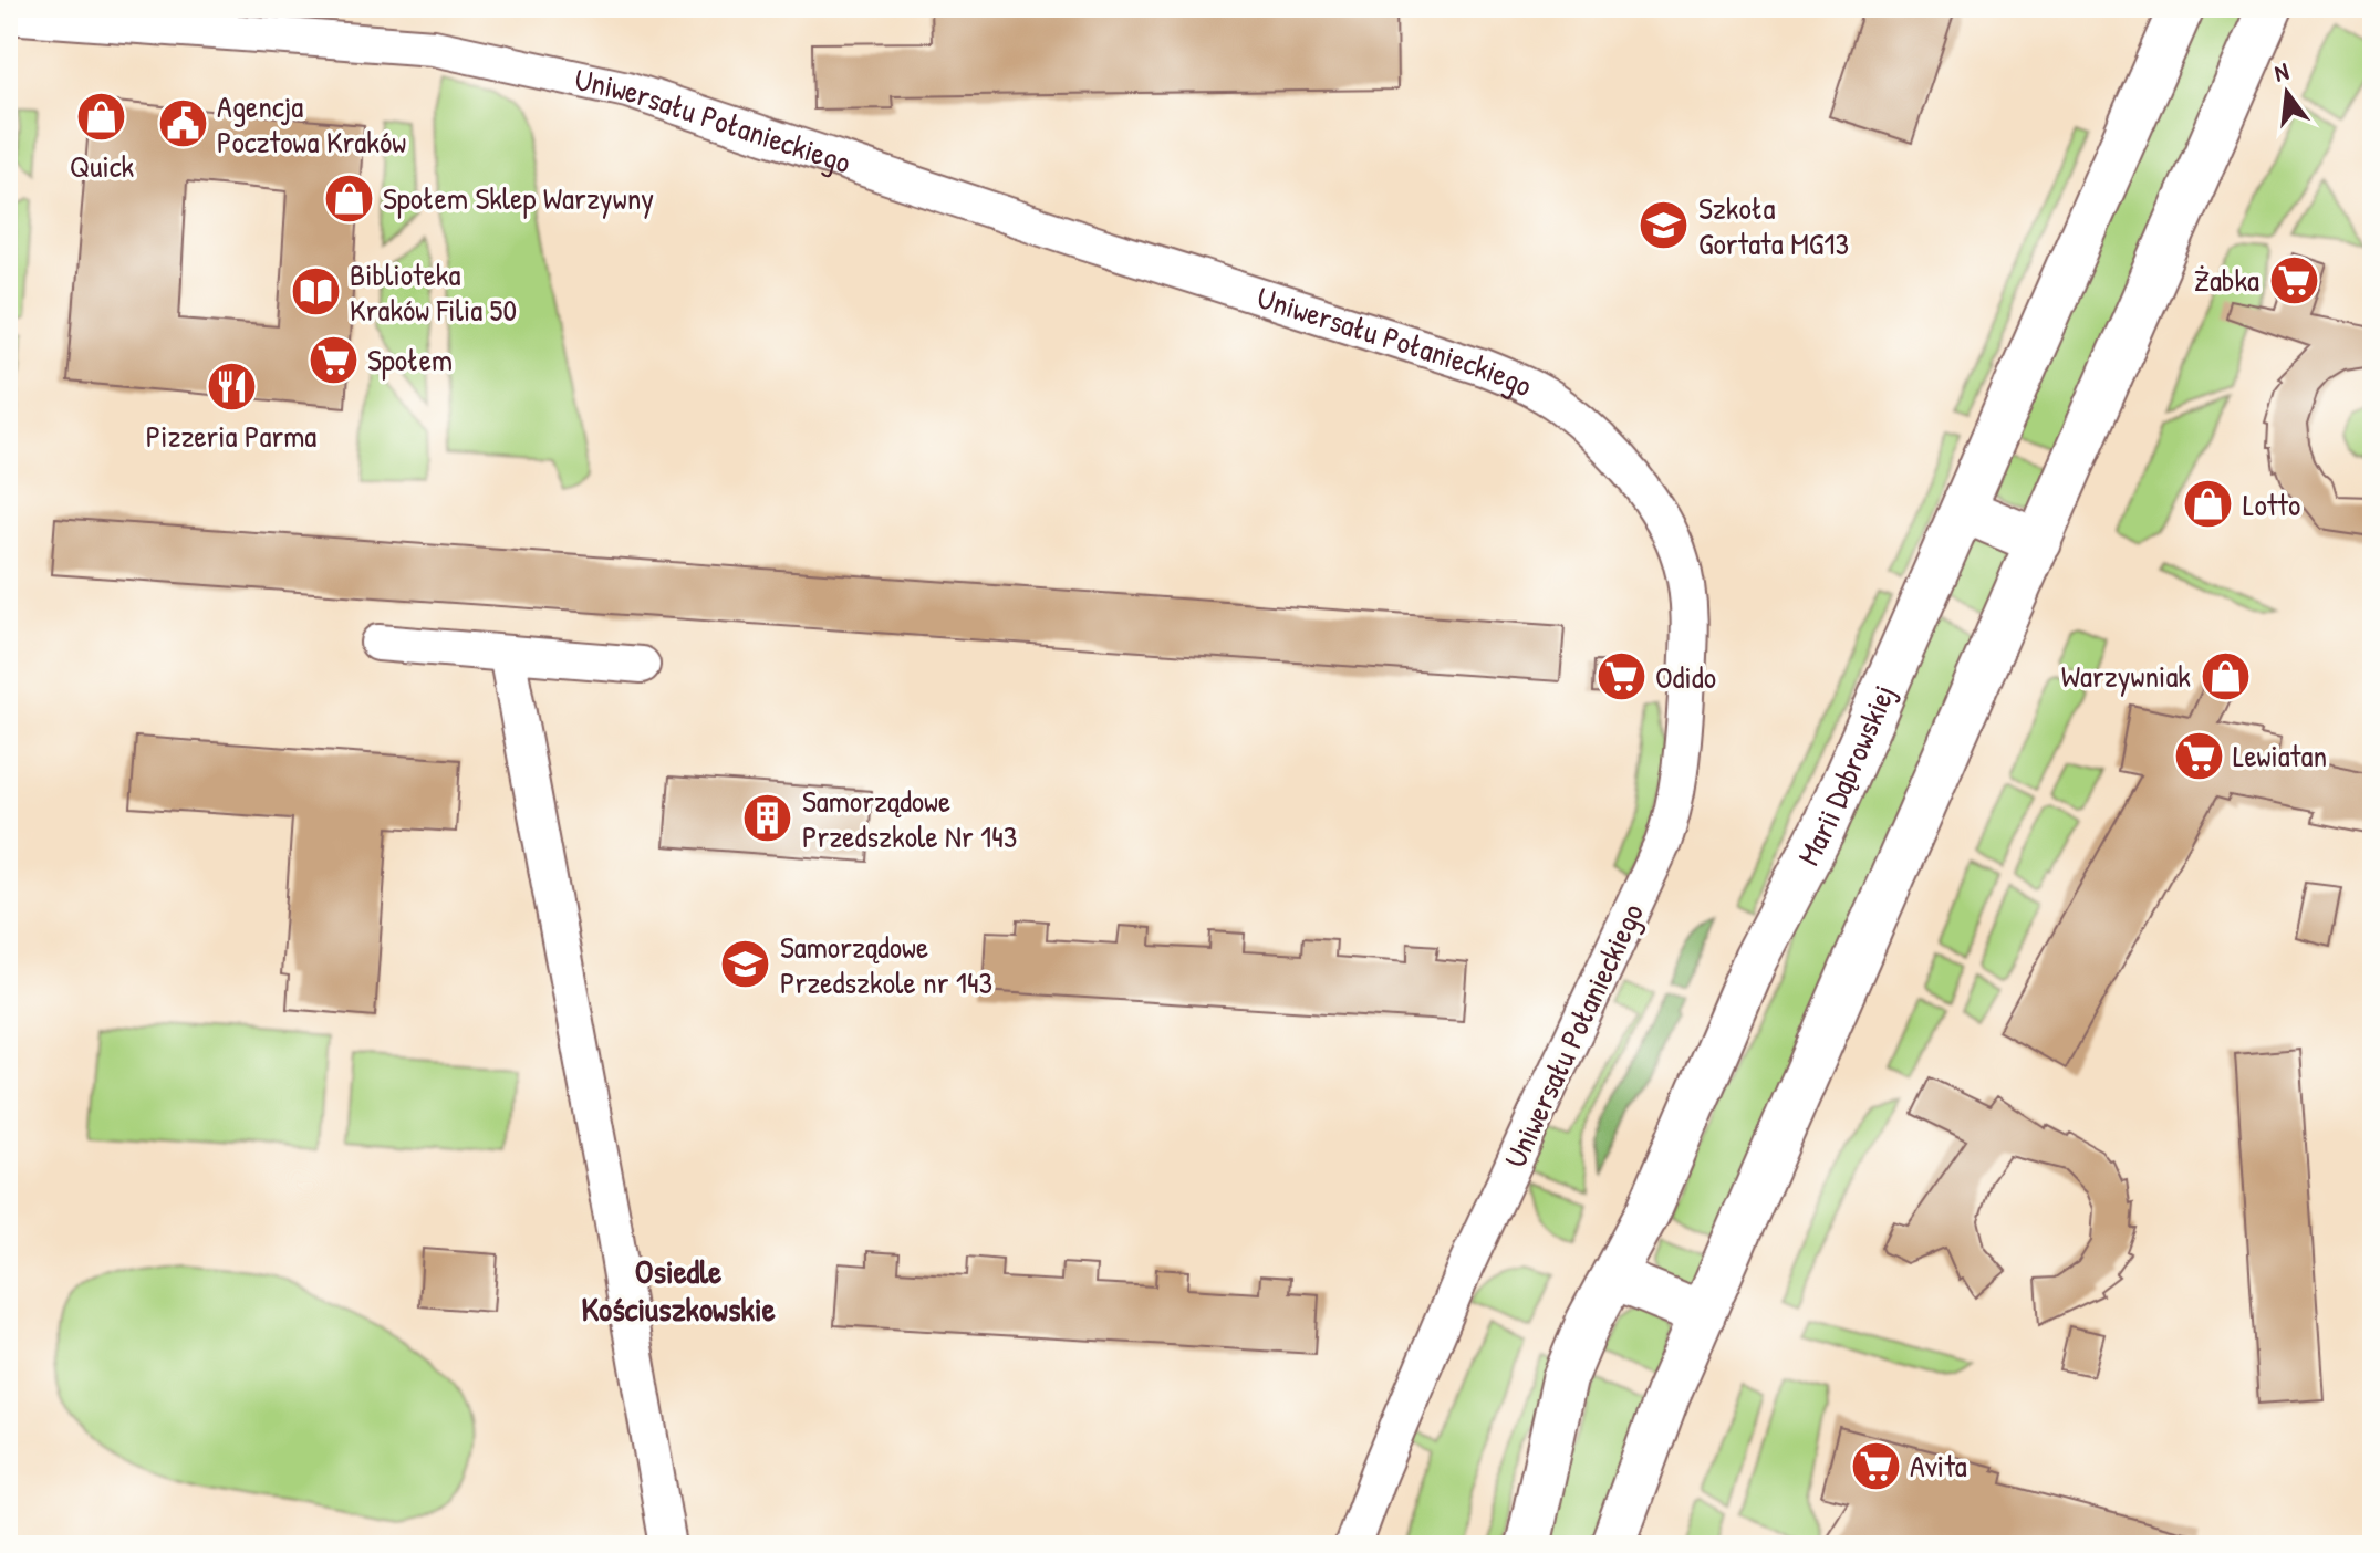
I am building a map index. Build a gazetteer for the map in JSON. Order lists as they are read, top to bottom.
{
  "streets": {
    "street": ["Uniwersału Połanieckiego", "Marii Dąbrowskiej"]
  },
  "districts": ["Osiedle Kościuszkowskie"],
  "places": {
    "shop": [
      "Quick",
      "Społem Sklep Warzywny",
      "Lotto",
      "Warzywniak"
    ],
    "public building": ["Agencja Pocztowa Kraków"],
    "school or university": ["Szkoła Gortata MG13", "Samorządowe Przedszkole nr 143"],
    "supermarket": [
      "Żabka",
      "Społem",
      "Odido",
      "Lewiatan",
      "Avita"
    ],
    "library": ["Biblioteka Kraków Filia 50"],
    "restaurant": ["Pizzeria Parma"],
    "building": ["Samorządowe Przedszkole Nr 143"]
  },
  "north": "top"
}
